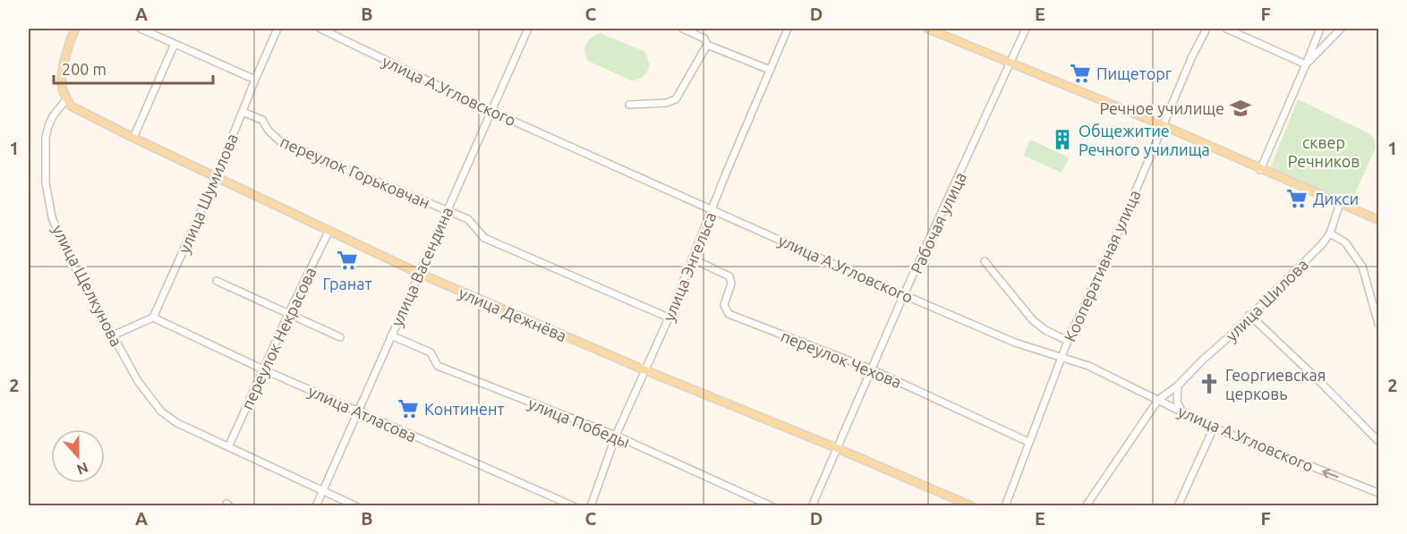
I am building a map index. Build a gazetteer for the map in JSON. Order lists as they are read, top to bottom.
{
  "streets": {
    "main road": ["улица Дежнёва"],
    "street": [
      "улица А.Угловского",
      "переулок Горьковчан",
      "улица Шумилова",
      "Рабочая улица",
      "Кооперативная улица",
      "улица Васендина",
      "улица Энгельса",
      "улица Щелкунова",
      "улица Шилова",
      "переулок Некрасова",
      "переулок Чехова",
      "улица Атласова",
      "улица Победы"
    ]
  },
  "crossings": [
    ["улица А.Угловского", "Рабочая улица"],
    ["улица А.Угловского", "Кооперативная улица"],
    ["улица А.Угловского", "улица Васендина"],
    ["улица А.Угловского", "улица Энгельса"],
    ["улица А.Угловского", "улица Шилова"],
    ["переулок Горьковчан", "улица Шумилова"],
    ["переулок Горьковчан", "улица Васендина"],
    ["улица Шумилова", "улица Дежнёва"],
    ["улица Шумилова", "улица Атласова"],
    ["Рабочая улица", "улица Дежнёва"],
    ["Рабочая улица", "переулок Чехова"],
    ["Кооперативная улица", "переулок Чехова"],
    ["улица Васендина", "улица Дежнёва"],
    ["улица Васендина", "улица Атласова"],
    ["улица Васендина", "улица Победы"],
    ["улица Энгельса", "улица Дежнёва"],
    ["улица Энгельса", "переулок Чехова"],
    ["улица Энгельса", "улица Победы"],
    ["улица Щелкунова", "улица Дежнёва"],
    ["улица Щелкунова", "переулок Некрасова"],
    ["улица Дежнёва", "переулок Некрасова"],
    ["переулок Некрасова", "улица Атласова"]
  ],
  "parks": ["сквер Речников"],
  "places": {
    "supermarket": [
      "Пищеторг",
      "Дикси",
      "Гранат",
      "Континент"
    ],
    "school or university": ["Речное училище"],
    "building": ["Общежитие Речного училища"],
    "church": ["Георгиевская церковь"]
  },
  "scale_bar": "200 m",
  "north": "bottom",
  "grid": {
    "columns": [
      "A",
      "B",
      "C",
      "D",
      "E",
      "F"
    ],
    "rows": ["1", "2"]
  }
}
